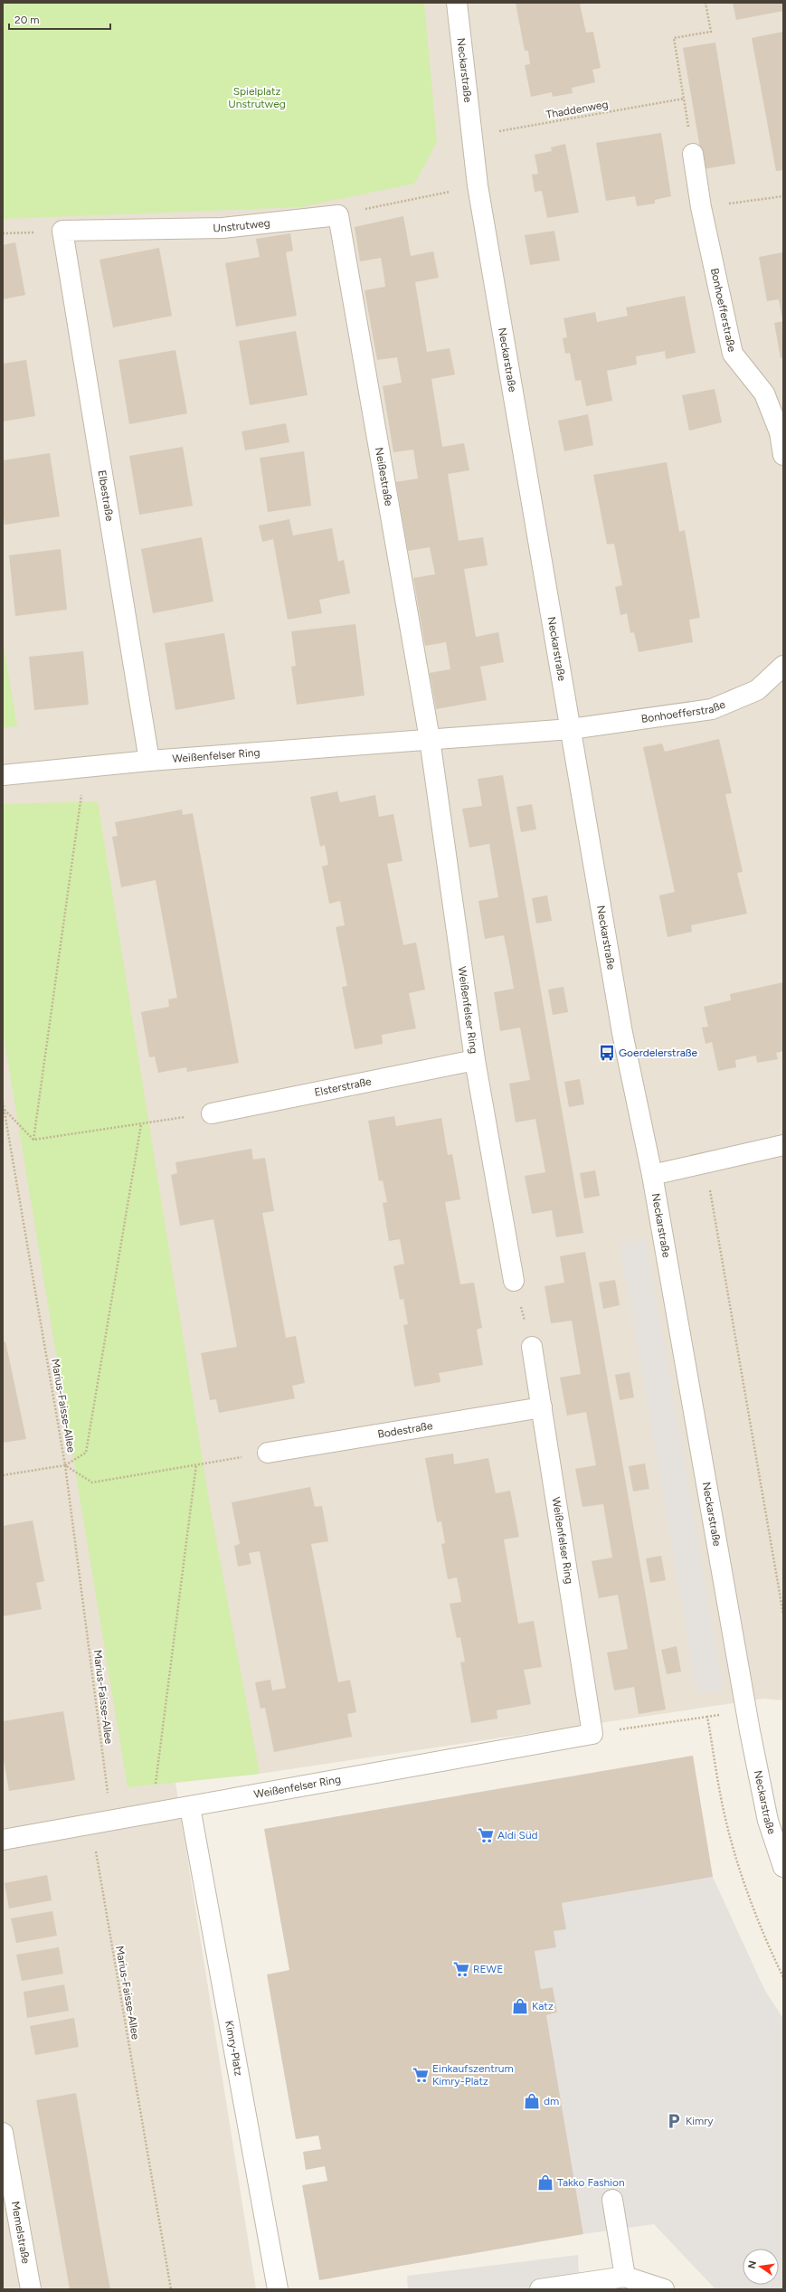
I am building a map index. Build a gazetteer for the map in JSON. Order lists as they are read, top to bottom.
{
  "streets": {
    "street": [
      "Neckarstraße",
      "Unstrutweg",
      "Bonhoefferstraße",
      "Neißestraße",
      "Elbestraße",
      "Weißenfelser Ring",
      "Elsterstraße",
      "Bodestraße",
      "Kimry-Platz",
      "Memelstraße"
    ],
    "path": ["Thaddenweg", "Marius-Faisse-Allee"]
  },
  "crossings": [
    ["Neckarstraße", "Thaddenweg"],
    ["Neckarstraße", "Bonhoefferstraße"],
    ["Neckarstraße", "Weißenfelser Ring"],
    ["Unstrutweg", "Neißestraße"],
    ["Unstrutweg", "Elbestraße"],
    ["Bonhoefferstraße", "Weißenfelser Ring"],
    ["Neißestraße", "Weißenfelser Ring"],
    ["Elbestraße", "Weißenfelser Ring"],
    ["Weißenfelser Ring", "Elsterstraße"],
    ["Weißenfelser Ring", "Marius-Faisse-Allee"],
    ["Weißenfelser Ring", "Bodestraße"],
    ["Weißenfelser Ring", "Kimry-Platz"]
  ],
  "parks": ["Spielplatz Unstrutweg"],
  "places": {
    "bus stop": ["Goerdelerstraße"],
    "supermarket": ["Aldi Süd", "REWE", "Einkaufszentrum Kimry-Platz"],
    "shop": ["Katz", "dm", "Takko Fashion"],
    "parking": ["Kimry"]
  },
  "scale_bar": "20 m",
  "north": "left"
}
